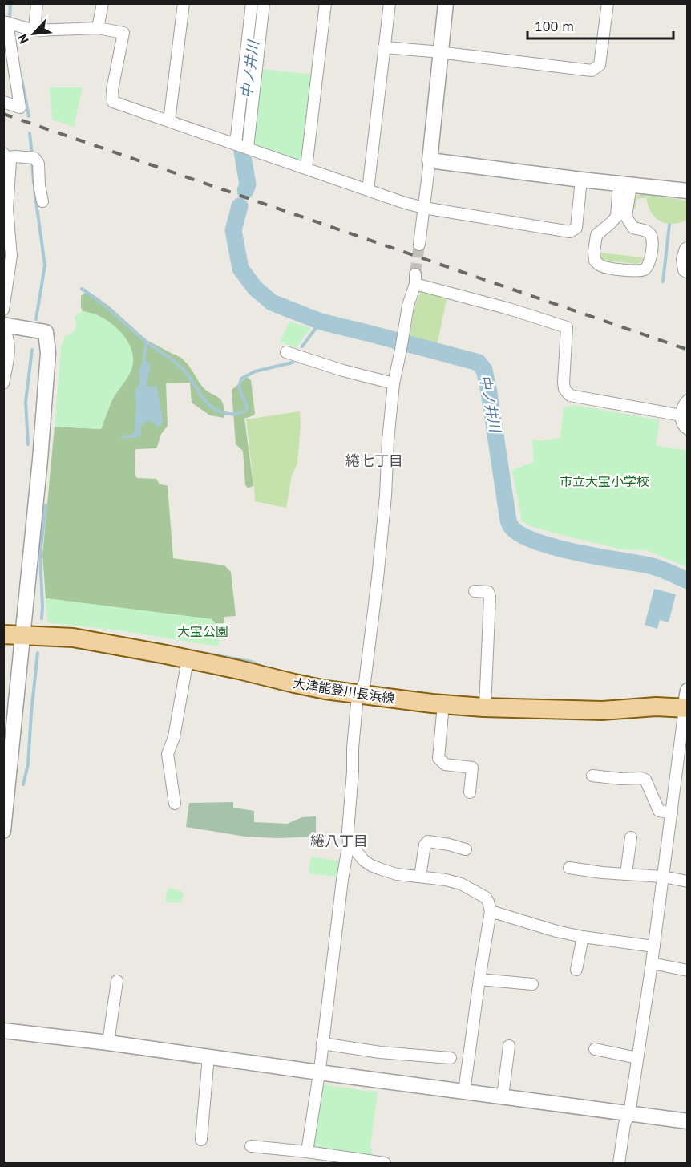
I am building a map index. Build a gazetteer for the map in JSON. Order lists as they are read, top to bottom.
{
  "streets": {
    "main road": ["大津能登川長浜線"]
  },
  "districts": ["綣七丁目", "綣八丁目"],
  "water": ["中ノ井川"],
  "parks": ["市立大宝小学校", "大宝公園"],
  "scale_bar": "100 m",
  "north": "bottom left"
}
